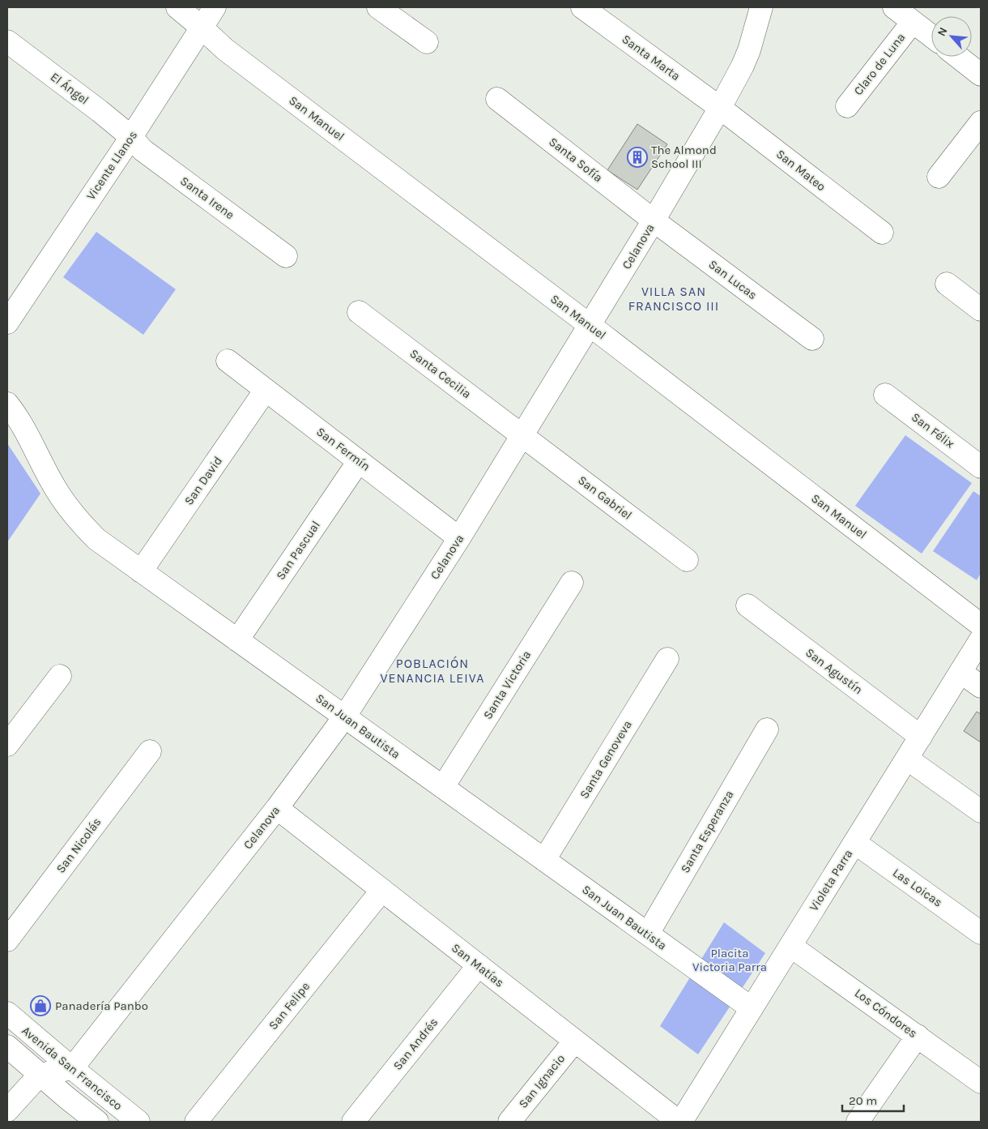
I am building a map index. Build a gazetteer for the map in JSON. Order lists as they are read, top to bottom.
{
  "streets": {
    "street": [
      "Santa Marta",
      "Claro de Luna",
      "El Ángel",
      "San Manuel",
      "Santa Sofía",
      "Vicente Llanos",
      "San Mateo",
      "Santa Irene",
      "Celanova",
      "San Lucas",
      "Santa Cecilia",
      "San Félix",
      "San Fermín",
      "San David",
      "San Gabriel",
      "San Pascual",
      "San Agustín",
      "Santa Victoria",
      "San Juan Bautista",
      "Santa Genoveva",
      "Santa Esperanza",
      "San Nicolás",
      "Violeta Parra",
      "Las Loicas",
      "San Matías",
      "San Felipe",
      "Los Cóndores",
      "San Andrés",
      "Avenida San Francisco",
      "San Ignacio"
    ]
  },
  "crossings": [
    ["Santa Marta", "San Mateo"],
    ["Santa Marta", "Celanova"],
    ["El Ángel", "Vicente Llanos"],
    ["El Ángel", "Santa Irene"],
    ["San Manuel", "Vicente Llanos"],
    ["San Manuel", "Celanova"],
    ["Santa Sofía", "Celanova"],
    ["Santa Sofía", "San Lucas"],
    ["Vicente Llanos", "Santa Irene"],
    ["San Mateo", "Celanova"],
    ["Celanova", "San Lucas"],
    ["Celanova", "Santa Cecilia"],
    ["Celanova", "San Fermín"],
    ["Celanova", "San Gabriel"],
    ["Celanova", "San Juan Bautista"],
    ["Celanova", "San Matías"],
    ["Celanova", "Avenida San Francisco"],
    ["Santa Cecilia", "San Gabriel"],
    ["San Fermín", "San David"],
    ["San Fermín", "San Pascual"],
    ["San David", "San Juan Bautista"],
    ["San Pascual", "San Juan Bautista"],
    ["San Agustín", "Violeta Parra"],
    ["Santa Victoria", "San Juan Bautista"],
    ["San Juan Bautista", "Santa Genoveva"],
    ["San Juan Bautista", "Santa Esperanza"],
    ["San Juan Bautista", "Violeta Parra"],
    ["Violeta Parra", "Las Loicas"],
    ["Violeta Parra", "San Matías"],
    ["Violeta Parra", "Los Cóndores"],
    ["San Matías", "San Felipe"],
    ["San Matías", "San Andrés"],
    ["San Matías", "San Ignacio"]
  ],
  "districts": ["VILLA SAN FRANCISCO III", "POBLACIÓN VENANCIA LEIVA"],
  "parks": ["Placita Victoria Parra"],
  "places": {
    "building": ["The Almond School III"],
    "shop": ["Panadería Panbo"]
  },
  "scale_bar": "20 m",
  "north": "top left"
}
